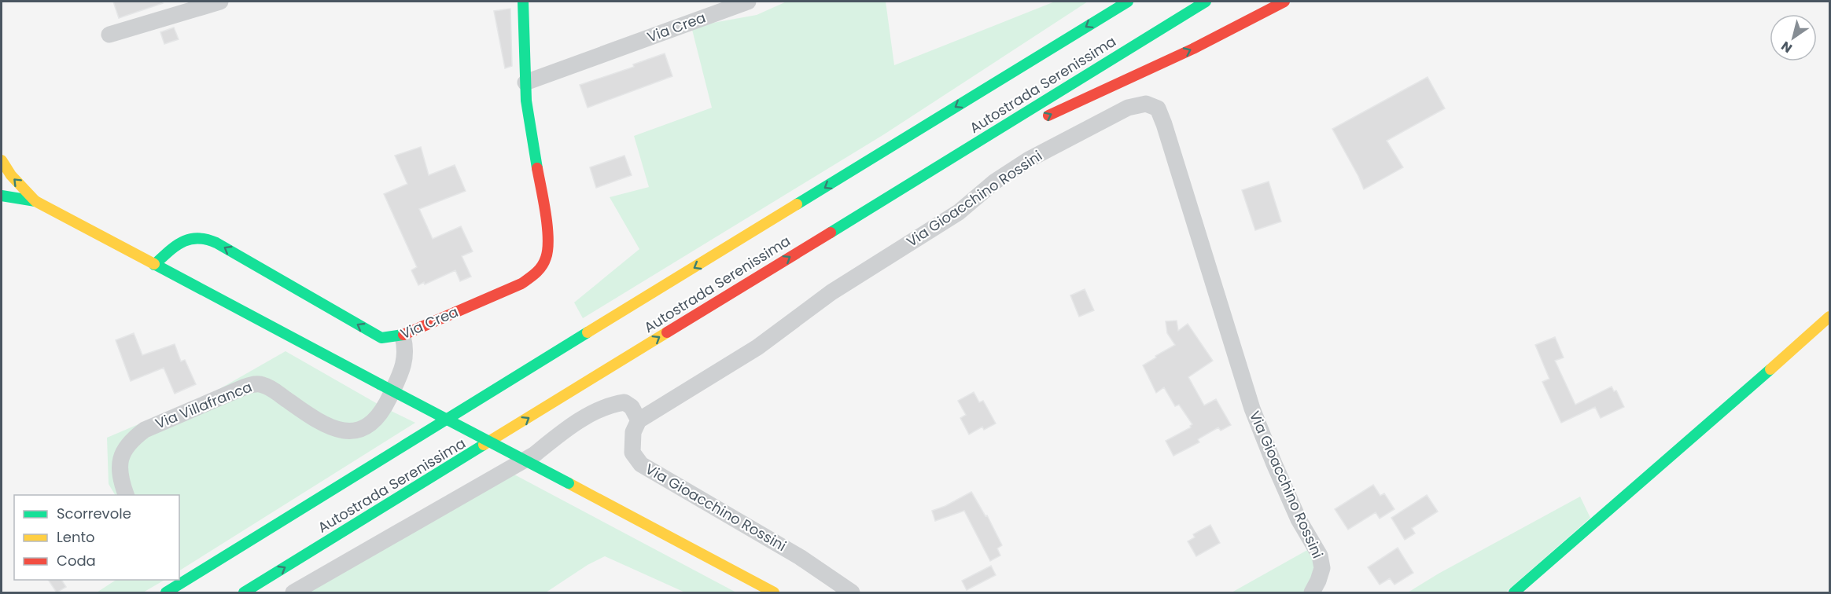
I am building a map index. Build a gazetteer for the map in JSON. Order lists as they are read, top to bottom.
{
  "streets": {
    "main road": ["Via Crea", "Autostrada Serenissima"],
    "street": ["Via Gioacchino Rossini", "Via Villafranca"]
  },
  "crossings": [
    ["Via Crea", "Via Villafranca"]
  ],
  "legend": ["Scorrevole", "Lento", "Coda"],
  "north": "bottom left"
}
